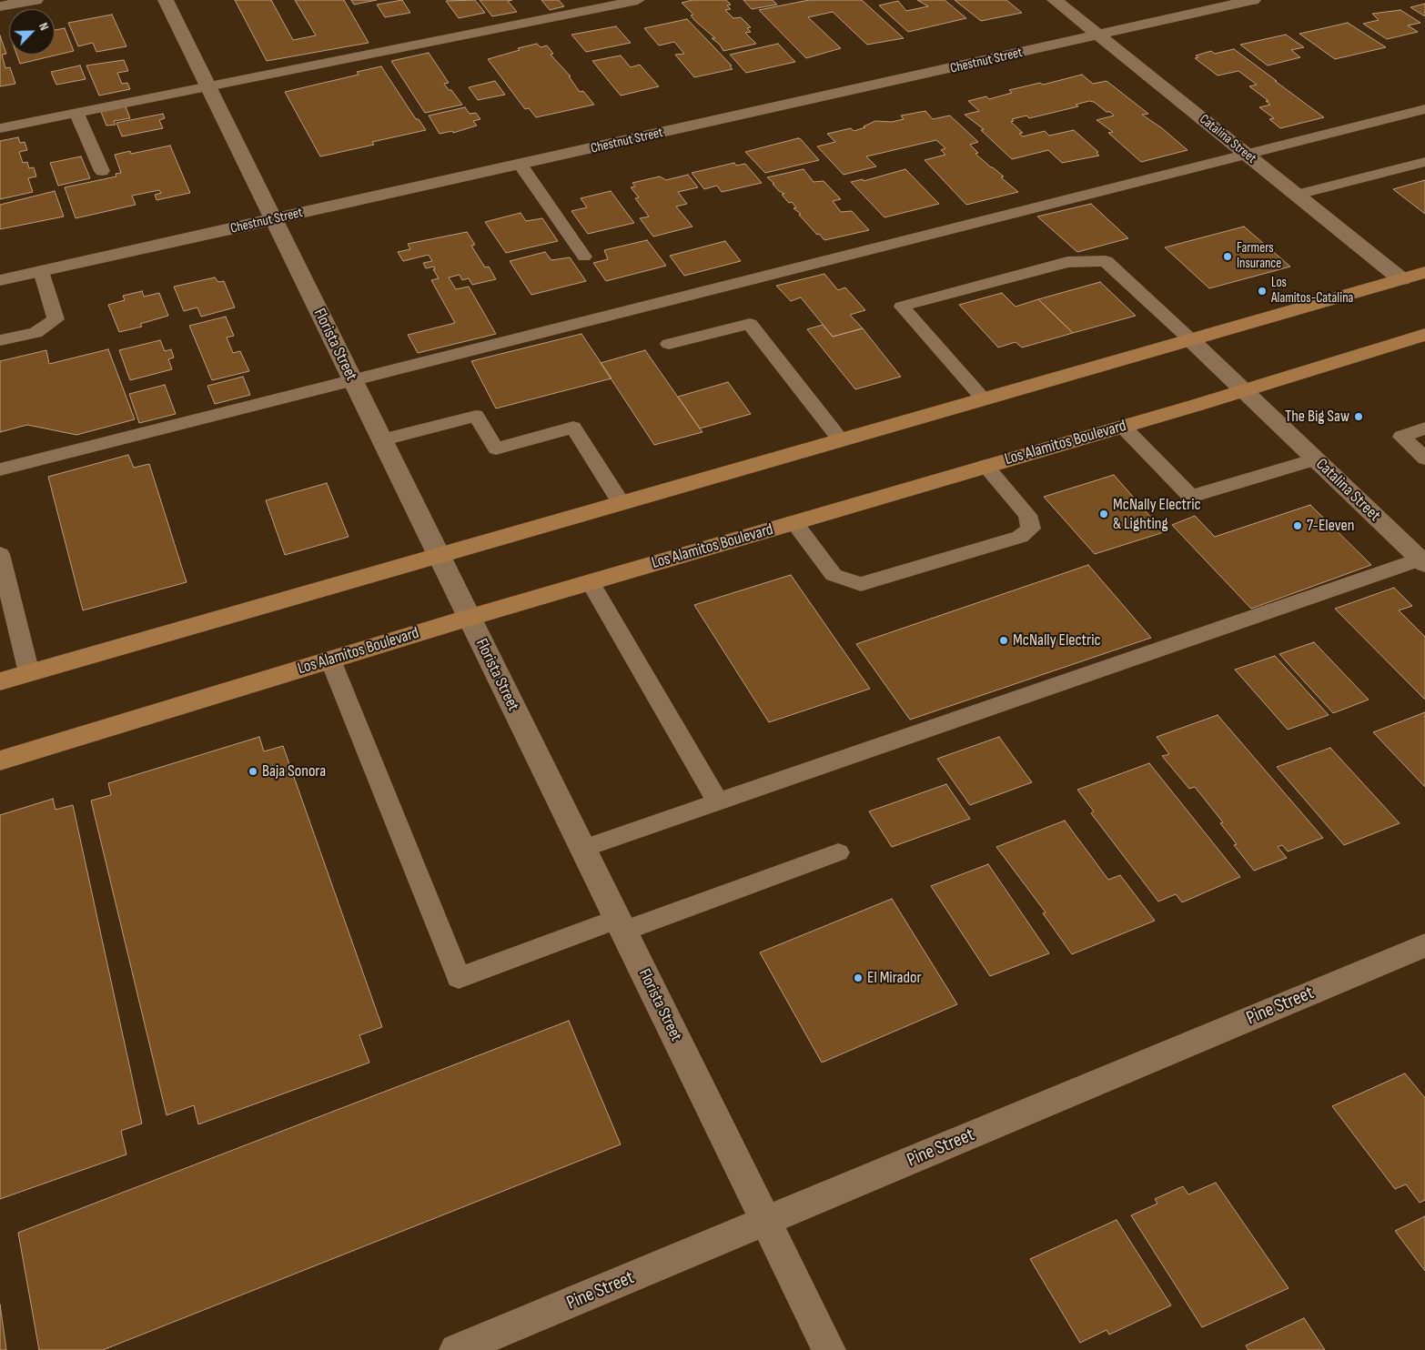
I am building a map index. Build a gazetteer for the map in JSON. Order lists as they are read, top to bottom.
{
  "streets": {
    "main road": ["Los Alamitos Boulevard"],
    "street": [
      "Chestnut Street",
      "Catalina Street",
      "Florista Street",
      "Pine Street"
    ]
  },
  "crossings": [
    ["Chestnut Street", "Catalina Street"],
    ["Chestnut Street", "Florista Street"],
    ["Catalina Street", "Los Alamitos Boulevard"],
    ["Florista Street", "Los Alamitos Boulevard"],
    ["Florista Street", "Pine Street"]
  ],
  "places": [
    "Farmers Insurance",
    "Los Alamitos-Catalina",
    "The Big Saw",
    "McNally Electric & Lighting",
    "7-Eleven",
    "McNally Electric",
    "Baja Sonora",
    "El Mirador"
  ],
  "north": "top right"
}
